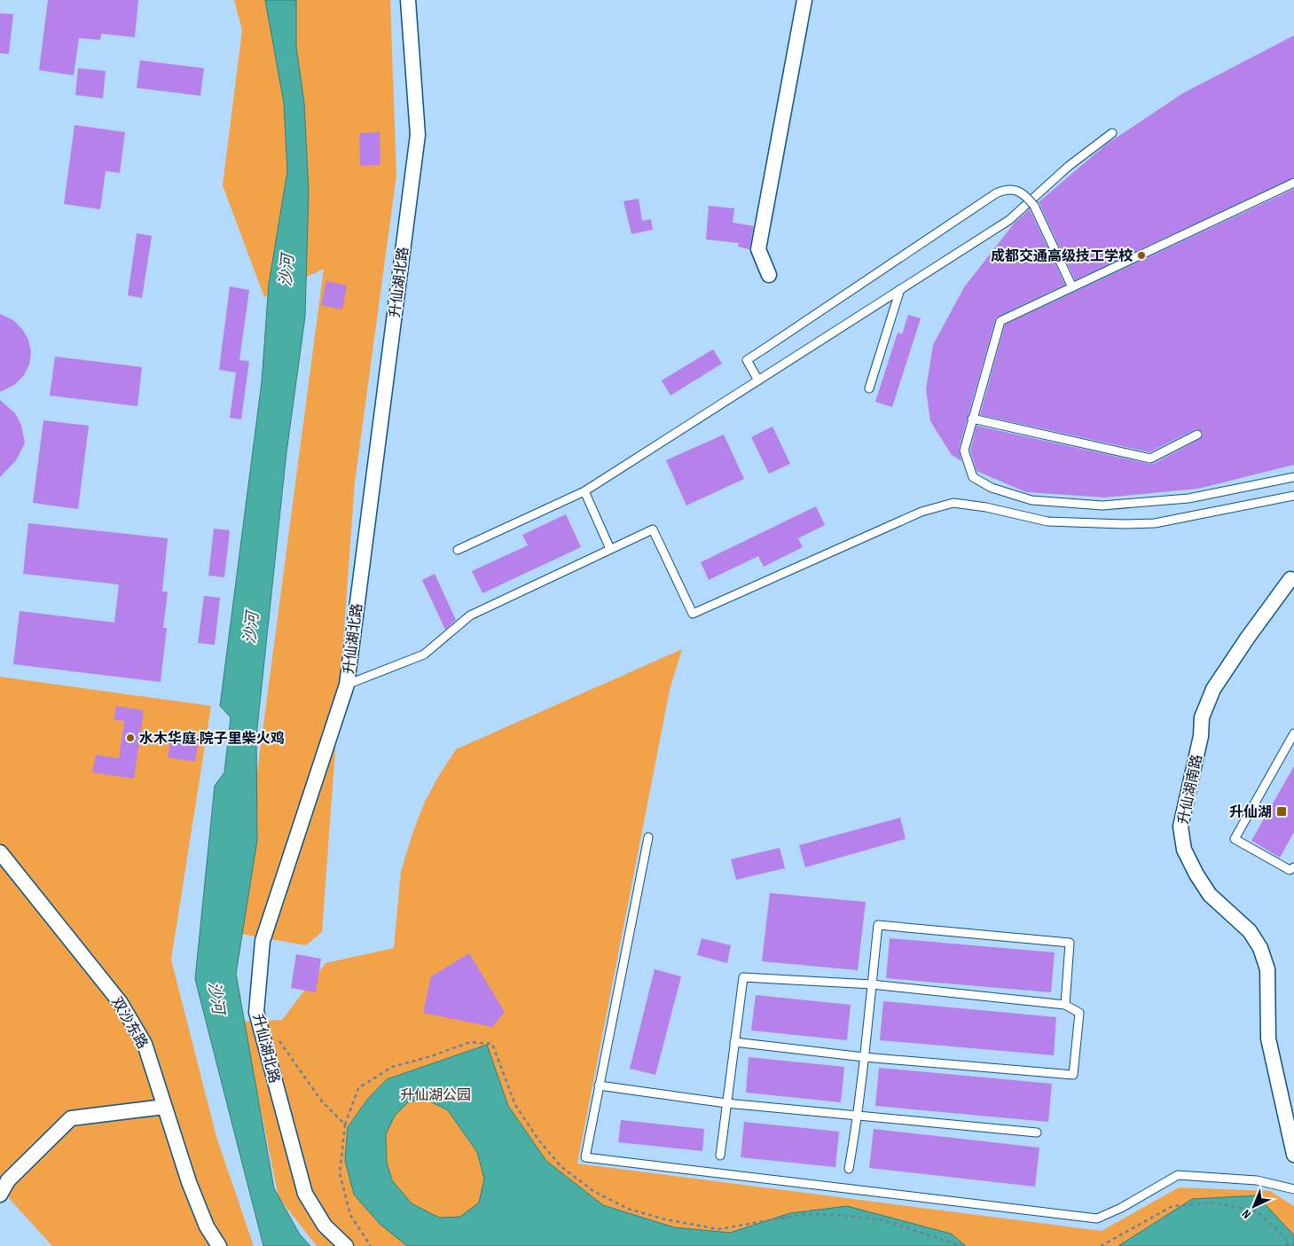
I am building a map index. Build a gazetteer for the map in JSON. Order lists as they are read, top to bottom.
{
  "streets": {
    "street": ["升仙湖北路", "升仙湖南路", "双沙东路"]
  },
  "water": ["沙河"],
  "parks": ["升仙湖公园"],
  "places": {
    "other": ["成都交通高级技工学校", "水木华庭·院子里柴火鸡"],
    "transit": ["升仙湖"]
  },
  "north": "bottom left"
}
